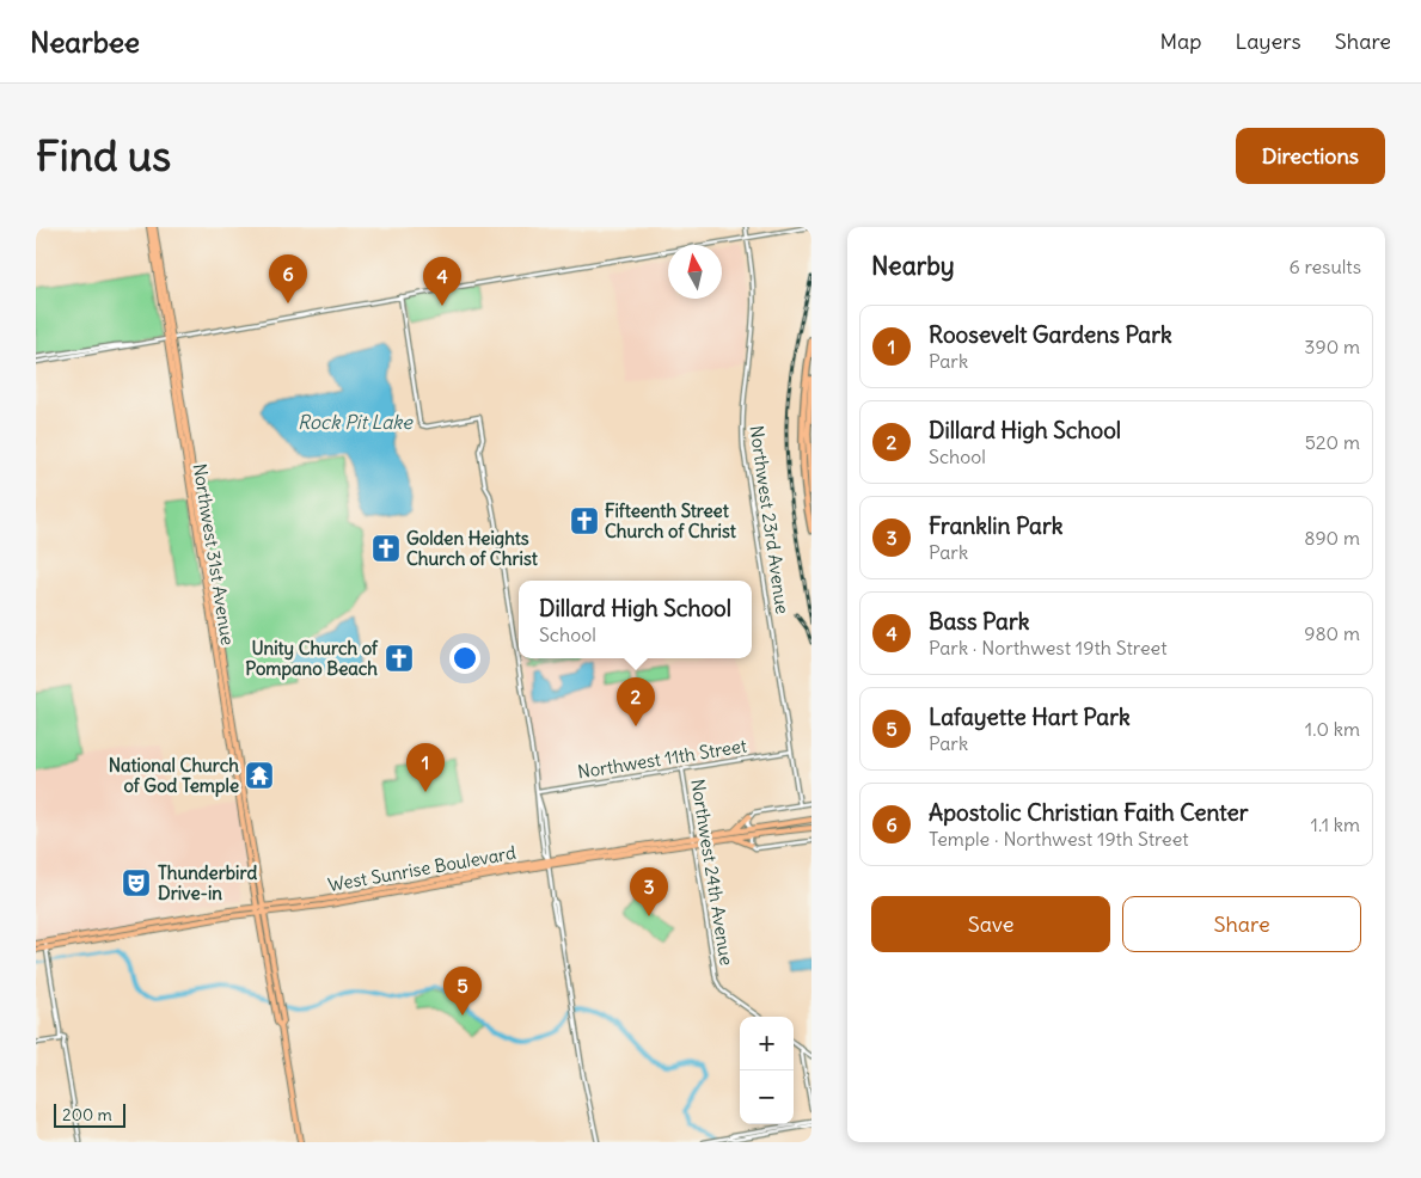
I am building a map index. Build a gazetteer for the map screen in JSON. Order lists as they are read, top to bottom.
{
  "streets": {
    "main road": ["Northwest 31st Avenue", "West Sunrise Boulevard"],
    "street": ["Northwest 23rd Avenue", "Northwest 11th Street", "Northwest 24th Avenue"]
  },
  "crossings": [
    ["Northwest 23rd Avenue", "Northwest 11th Street"],
    ["Northwest 31st Avenue", "West Sunrise Boulevard"],
    ["Northwest 11th Street", "Northwest 24th Avenue"],
    ["West Sunrise Boulevard", "Northwest 24th Avenue"]
  ],
  "water": ["Rock Pit Lake"],
  "places": {
    "church": ["Fifteenth Street Church of Christ", "Golden Heights Church of Christ", "Unity Church of Pompano Beach"],
    "temple": ["National Church of God Temple"],
    "theatre": ["Thunderbird Drive-in"]
  },
  "scale_bar": "200 m",
  "north": "top",
  "page": {
    "header": "Nearbee",
    "nav": ["Map", "Layers", "Share"],
    "buttons": [
      "Directions",
      ["Save", "Share"]
    ],
    "title": "Find us",
    "heading": ["Nearby", "6 results"],
    "pins": [
      "6",
      "4",
      "2",
      "1",
      "3",
      "5"
    ],
    "list": [
      {
        "mark": "1",
        "name": "Roosevelt Gardens Park",
        "note": "Park",
        "value": "390 m"
      },
      {
        "mark": "2",
        "name": "Dillard High School",
        "note": "School",
        "value": "520 m"
      },
      {
        "mark": "3",
        "name": "Franklin Park",
        "note": "Park",
        "value": "890 m"
      },
      {
        "mark": "4",
        "name": "Bass Park",
        "note": "Park · Northwest 19th Street",
        "value": "980 m"
      },
      {
        "mark": "5",
        "name": "Lafayette Hart Park",
        "note": "Park",
        "value": "1.0 km"
      },
      {
        "mark": "6",
        "name": "Apostolic Christian Faith Center",
        "note": "Temple · Northwest 19th Street",
        "value": "1.1 km"
      }
    ],
    "popup": ["Dillard High School", "School"],
    "map_buttons": ["+", "−"],
    "scale": "200 m"
  }
}
